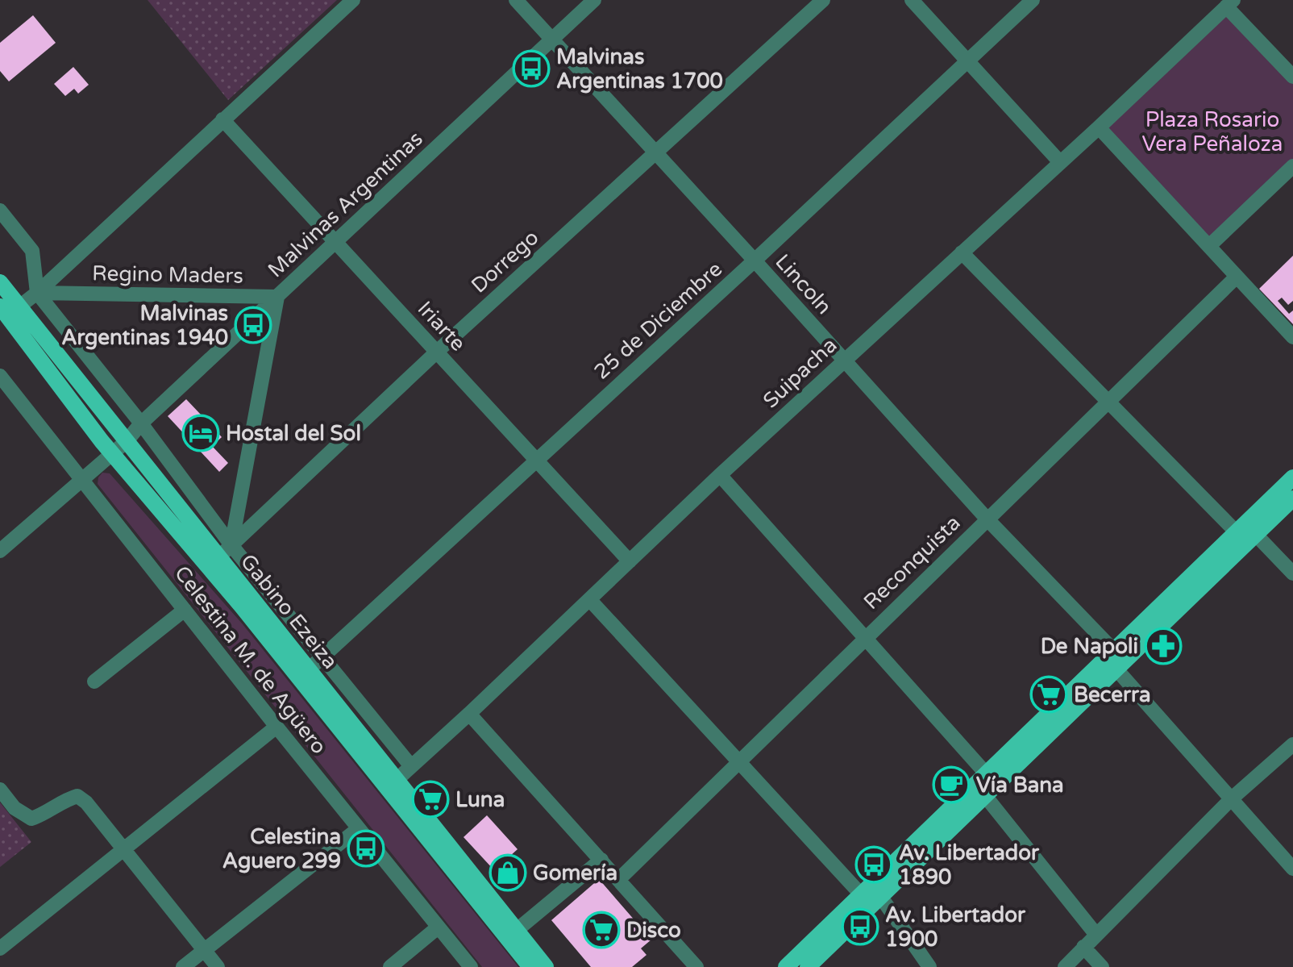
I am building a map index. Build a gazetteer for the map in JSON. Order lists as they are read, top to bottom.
{
  "streets": {
    "main road": ["Gabino Ezeiza"],
    "street": [
      "Malvinas Argentinas",
      "Dorrego",
      "Regino Maders",
      "Lincoln",
      "25 de Diciembre",
      "Iriarte",
      "Suipacha",
      "Reconquista",
      "Celestina M. de Agüero"
    ]
  },
  "crossings": [
    ["Malvinas Argentinas", "Regino Maders"],
    ["Malvinas Argentinas", "Lincoln"],
    ["Malvinas Argentinas", "Iriarte"],
    ["Malvinas Argentinas", "Gabino Ezeiza"],
    ["Malvinas Argentinas", "Celestina M. de Agüero"],
    ["Dorrego", "Lincoln"],
    ["Dorrego", "Iriarte"],
    ["Dorrego", "Gabino Ezeiza"],
    ["Lincoln", "25 de Diciembre"],
    ["Lincoln", "Suipacha"],
    ["Lincoln", "Reconquista"],
    ["25 de Diciembre", "Iriarte"],
    ["25 de Diciembre", "Gabino Ezeiza"],
    ["Iriarte", "Suipacha"],
    ["Suipacha", "Gabino Ezeiza"]
  ],
  "parks": ["Plaza Rosario Vera Peñaloza"],
  "places": {
    "bus stop": [
      "Malvinas Argentinas 1700",
      "Malvinas Argentinas 1940",
      "Celestina Aguero 299",
      "Av. Libertador 1890",
      "Av. Libertador 1900"
    ],
    "hotel": ["Hostal del Sol"],
    "pharmacy": ["De Napoli"],
    "supermarket": ["Becerra", "Luna", "Disco"],
    "cafe": ["Vía Bana"],
    "shop": ["Gomería"]
  }
}
